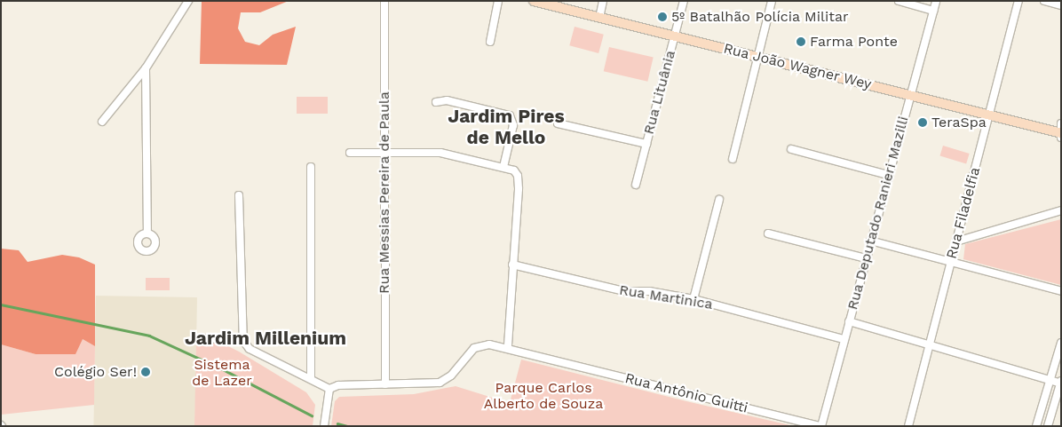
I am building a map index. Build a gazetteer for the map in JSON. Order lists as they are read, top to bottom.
{
  "streets": {
    "main road": ["Rua João Wagner Wey"],
    "street": [
      "Rua Lituânia",
      "Rua Messias Pereira de Paula",
      "Rua Deputado Ranieri Mazilli",
      "Rua Filadelfia",
      "Rua Martinica",
      "Rua Antônio Guitti"
    ]
  },
  "crossings": [
    ["Rua João Wagner Wey", "Rua Lituânia"],
    ["Rua João Wagner Wey", "Rua Deputado Ranieri Mazilli"],
    ["Rua João Wagner Wey", "Rua Filadelfia"],
    ["Rua Messias Pereira de Paula", "Rua Antônio Guitti"],
    ["Rua Deputado Ranieri Mazilli", "Rua Martinica"],
    ["Rua Deputado Ranieri Mazilli", "Rua Antônio Guitti"]
  ],
  "districts": ["Jardim Pires de Mello", "Jardim Millenium"],
  "parks": ["Sistema de Lazer", "Parque Carlos Alberto de Souza"],
  "places": [
    "5º Batalhão Polícia Militar",
    "Farma Ponte",
    "TeraSpa",
    "Colégio Ser!"
  ]
}
